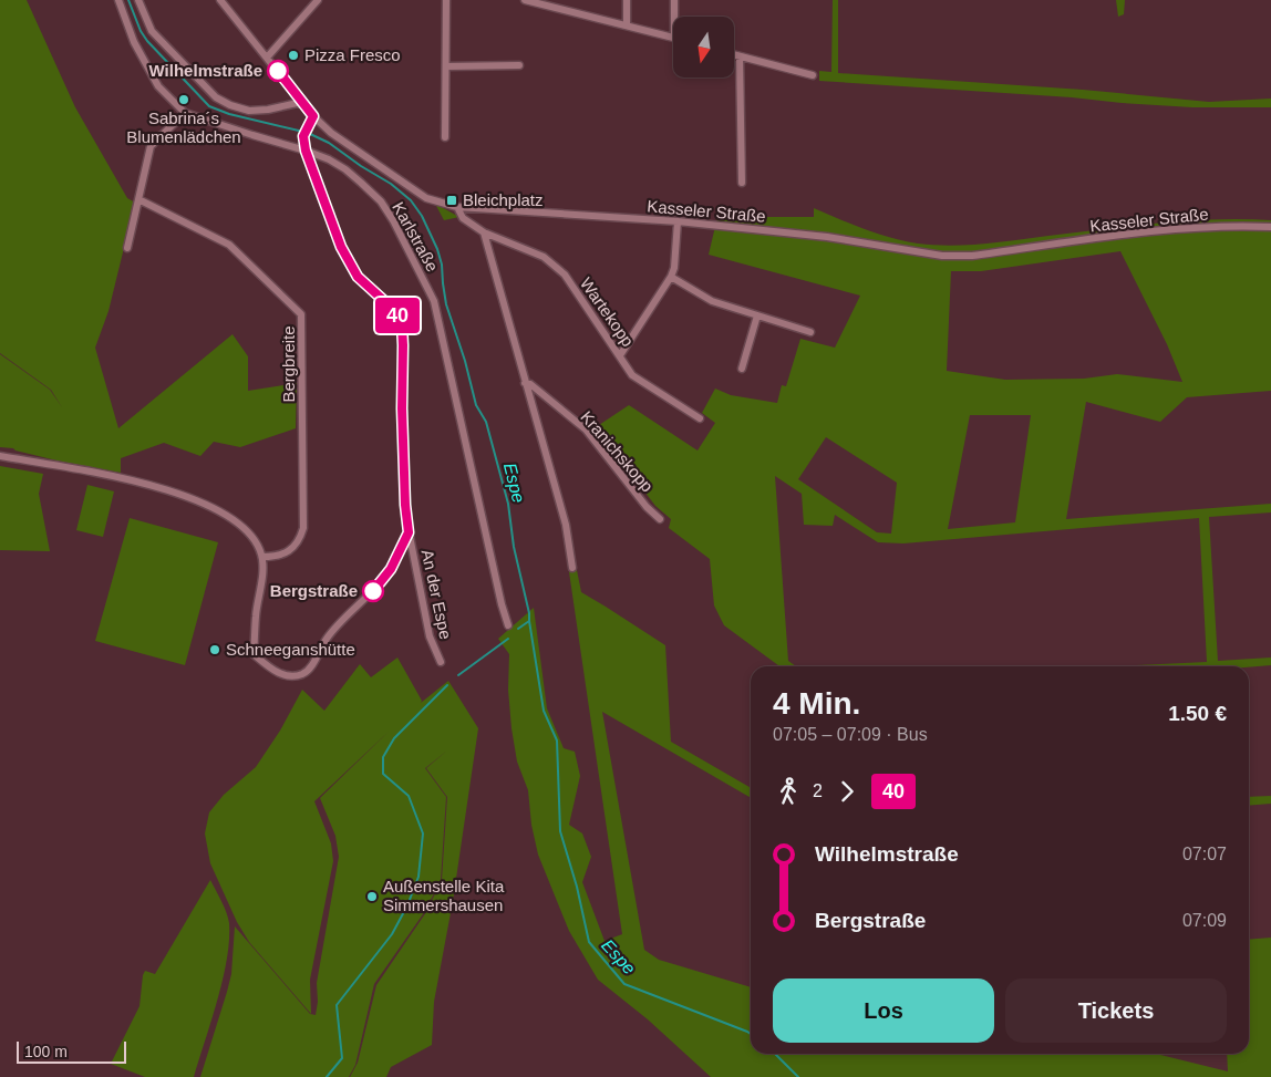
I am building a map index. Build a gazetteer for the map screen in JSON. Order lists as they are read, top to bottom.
{
  "streets": {
    "street": [
      "Kasseler Straße",
      "Karlstraße",
      "Wartekopp",
      "Bergbreite",
      "Kranichskopp",
      "An der Espe"
    ]
  },
  "water": ["Espe"],
  "places": {
    "other": [
      "Pizza Fresco",
      "Wilhelmstraße",
      "Sabrina´s Blumenlädchen",
      "Bergstraße",
      "Schneeganshütte",
      "Außenstelle Kita Simmershausen"
    ],
    "transit": ["Bleichplatz"]
  },
  "lines": ["bus line 40"],
  "scale_bar": "100 m",
  "north": "bottom",
  "page": {
    "on_map": "40",
    "heading": ["4 Min.", "07:05 – 07:09 · Bus", "1.50 €"],
    "legs": ["2", "40"],
    "list": [
      {
        "name": "Wilhelmstraße",
        "value": "07:07"
      },
      {
        "name": "Bergstraße",
        "value": "07:09"
      }
    ],
    "buttons": ["Los", "Tickets"],
    "scale": "100 m"
  }
}
